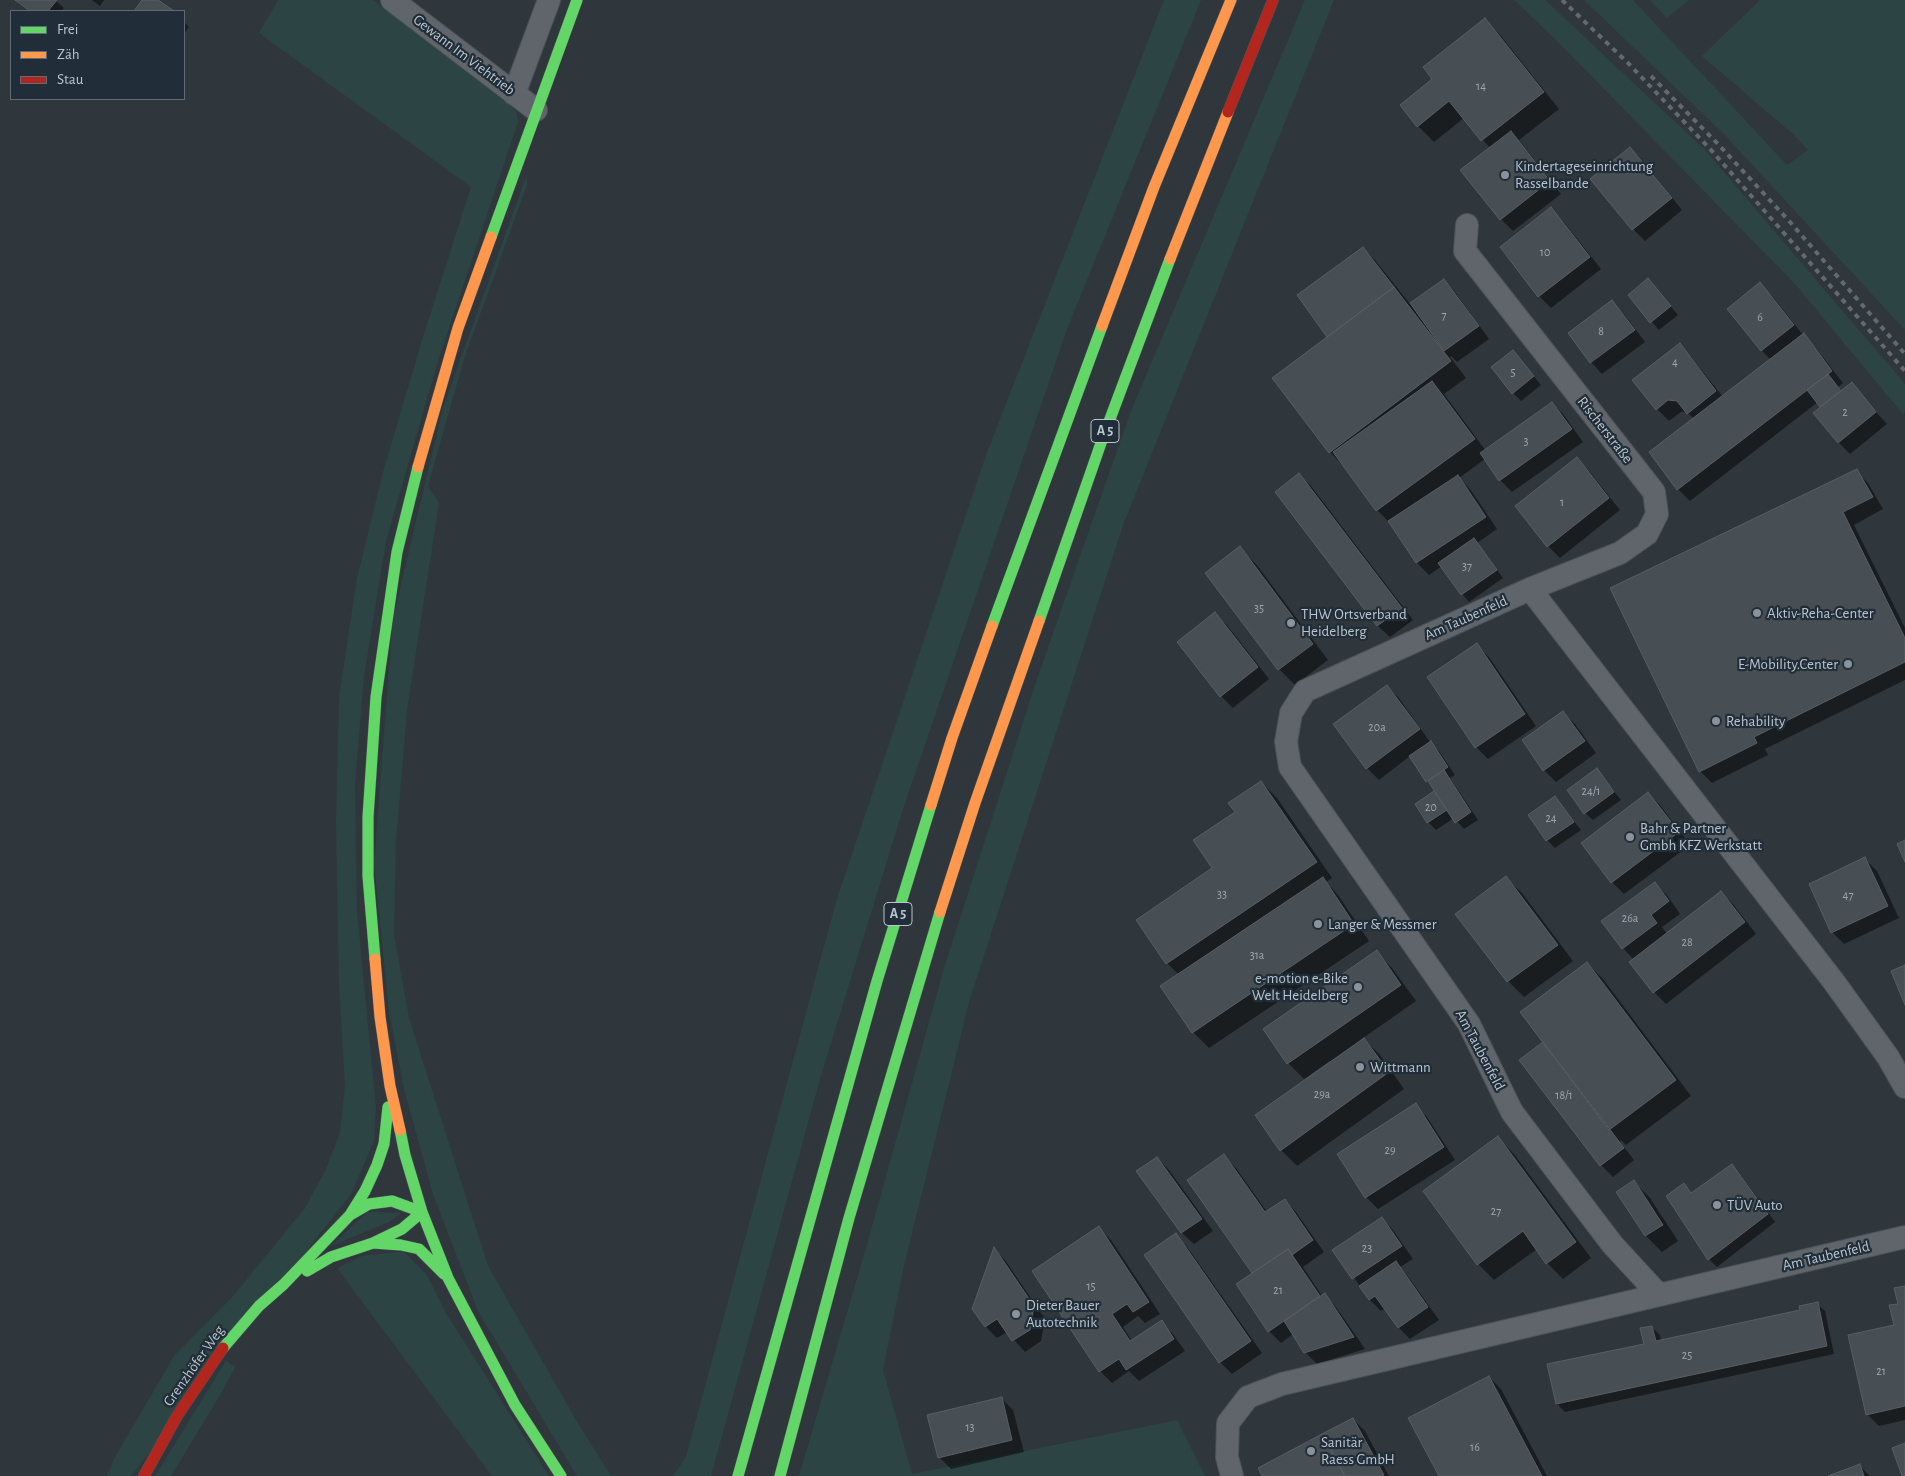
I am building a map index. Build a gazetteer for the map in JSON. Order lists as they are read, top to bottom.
{
  "streets": {
    "main road": ["A 5", "Grenzhöfer Weg"],
    "street": ["Gewann Im Viehtrieb", "Rischerstraße", "Am Taubenfeld"]
  },
  "crossings": [
    ["Rischerstraße", "Am Taubenfeld"]
  ],
  "places": [
    "Kindertageseinrichtung Rasselbande",
    "Aktiv-Reha-Center",
    "THW Ortsverband Heidelberg",
    "E-Mobility.Center",
    "Rehability",
    "Bahr & Partner Gmbh KFZ Werkstatt",
    "Langer & Messmer",
    "e-motion e-Bike Welt Heidelberg",
    "Wittmann",
    "TÜV Auto",
    "Dieter Bauer Autotechnik",
    "Sanitär Raess GmbH"
  ],
  "house_numbers": [
    "14",
    "10",
    "7",
    "6",
    "8",
    "4",
    "5",
    "2",
    "3",
    "1",
    "37",
    "35",
    "20a",
    "24/1",
    "20",
    "24",
    "33",
    "47",
    "26a",
    "28",
    "31a",
    "29a",
    "18/1",
    "29",
    "27",
    "23",
    "15",
    "21",
    "25",
    "21",
    "13",
    "16"
  ],
  "legend": ["Frei", "Zäh", "Stau"]
}
